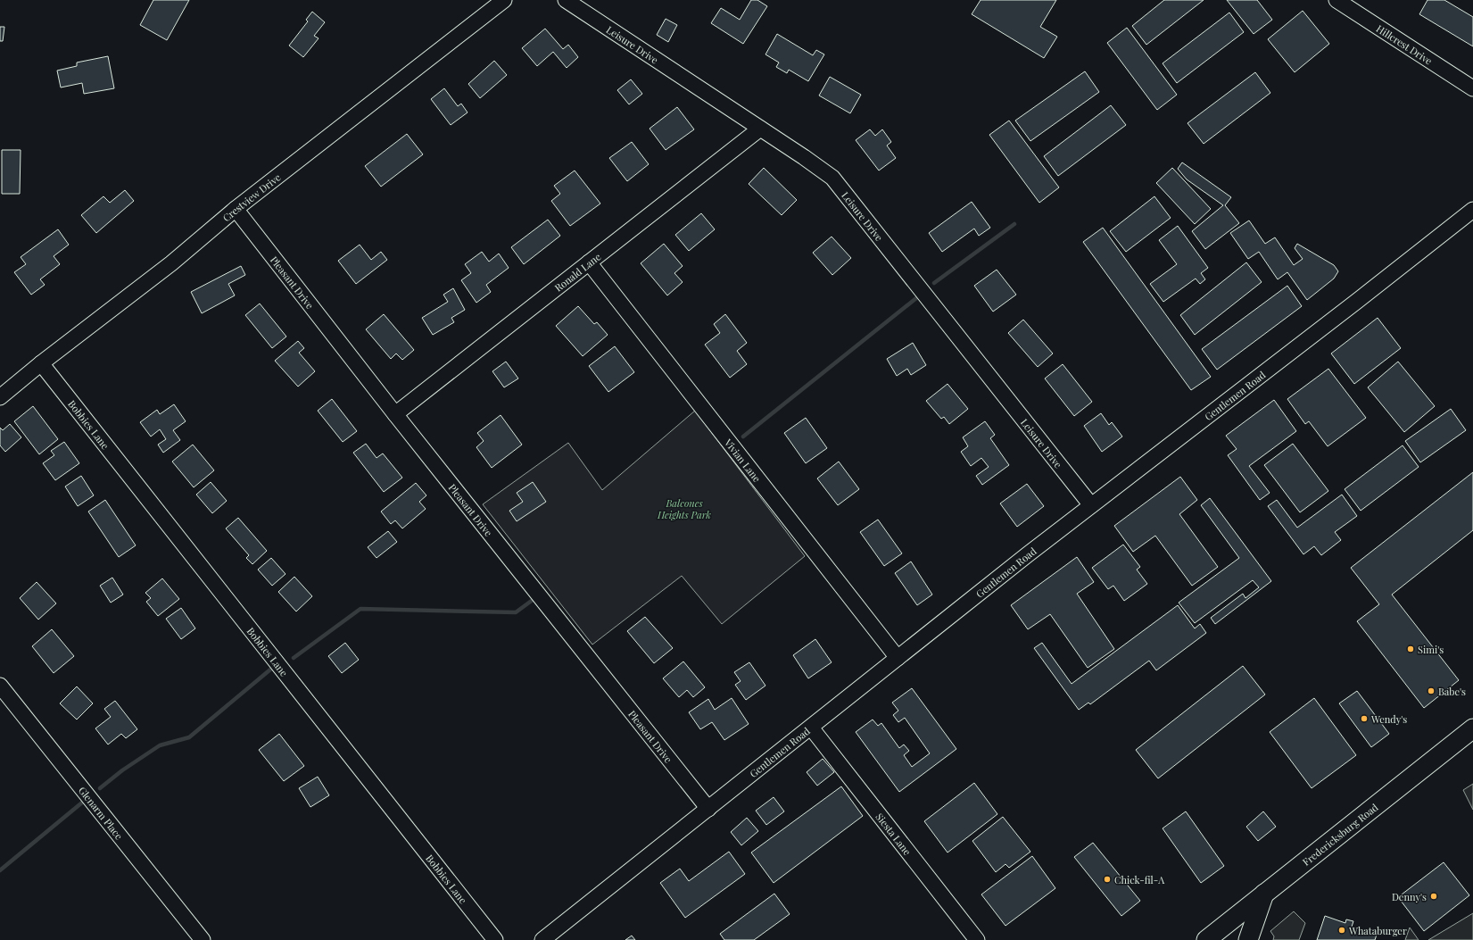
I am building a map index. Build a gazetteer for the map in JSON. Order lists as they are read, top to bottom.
{
  "streets": {
    "main road": ["Fredericksburg Road"],
    "street": [
      "Leisure Drive",
      "Hillcrest Drive",
      "Crestview Drive",
      "Ronald Lane",
      "Pleasant Drive",
      "Gentlemen Road",
      "Bobbies Lane",
      "Vivian Lane",
      "Glenarm Place",
      "Siesta Lane"
    ]
  },
  "crossings": [
    ["Leisure Drive", "Ronald Lane"],
    ["Leisure Drive", "Gentlemen Road"],
    ["Crestview Drive", "Pleasant Drive"],
    ["Crestview Drive", "Bobbies Lane"],
    ["Ronald Lane", "Pleasant Drive"],
    ["Ronald Lane", "Vivian Lane"],
    ["Pleasant Drive", "Gentlemen Road"],
    ["Gentlemen Road", "Vivian Lane"],
    ["Gentlemen Road", "Siesta Lane"]
  ],
  "parks": ["Balcones Heights Park"],
  "places": [
    "Simi's",
    "Babe's",
    "Wendy's",
    "Chick-fil-A",
    "Denny's",
    "Whataburger"
  ]
}
